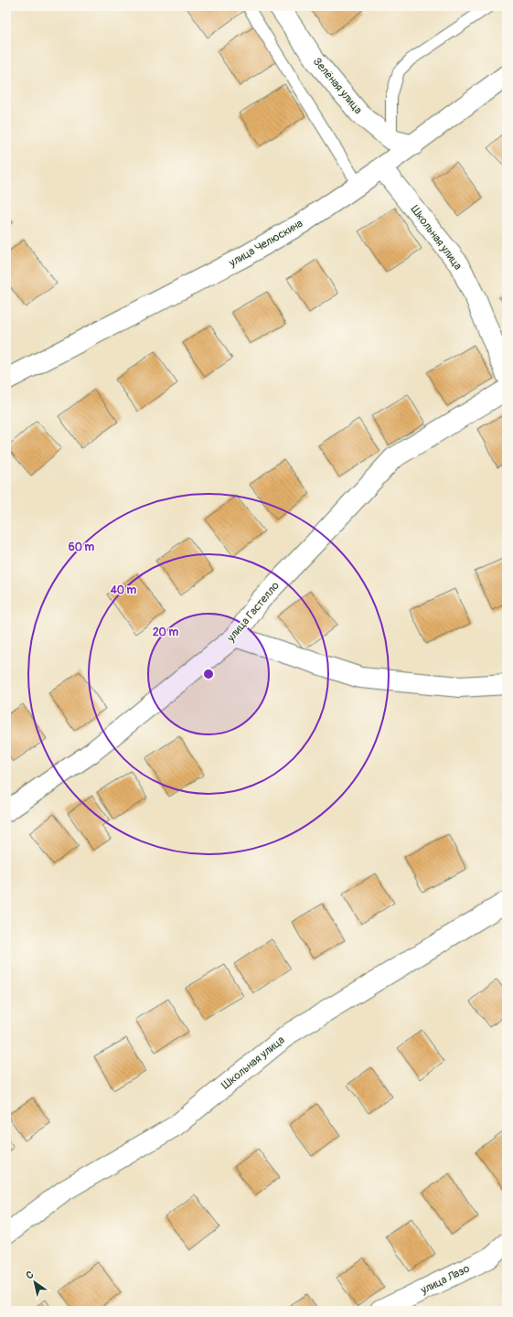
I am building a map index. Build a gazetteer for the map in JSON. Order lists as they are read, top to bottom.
{
  "streets": {
    "street": [
      "Зелёная улица",
      "Школьная улица",
      "улица Челюскина",
      "улица Гастелло",
      "улица Лазо"
    ]
  },
  "crossings": [
    ["Зелёная улица", "улица Челюскина"],
    ["Школьная улица", "улица Челюскина"]
  ],
  "north": "top left",
  "rings": ["60 m", "40 m", "20 m"]
}
